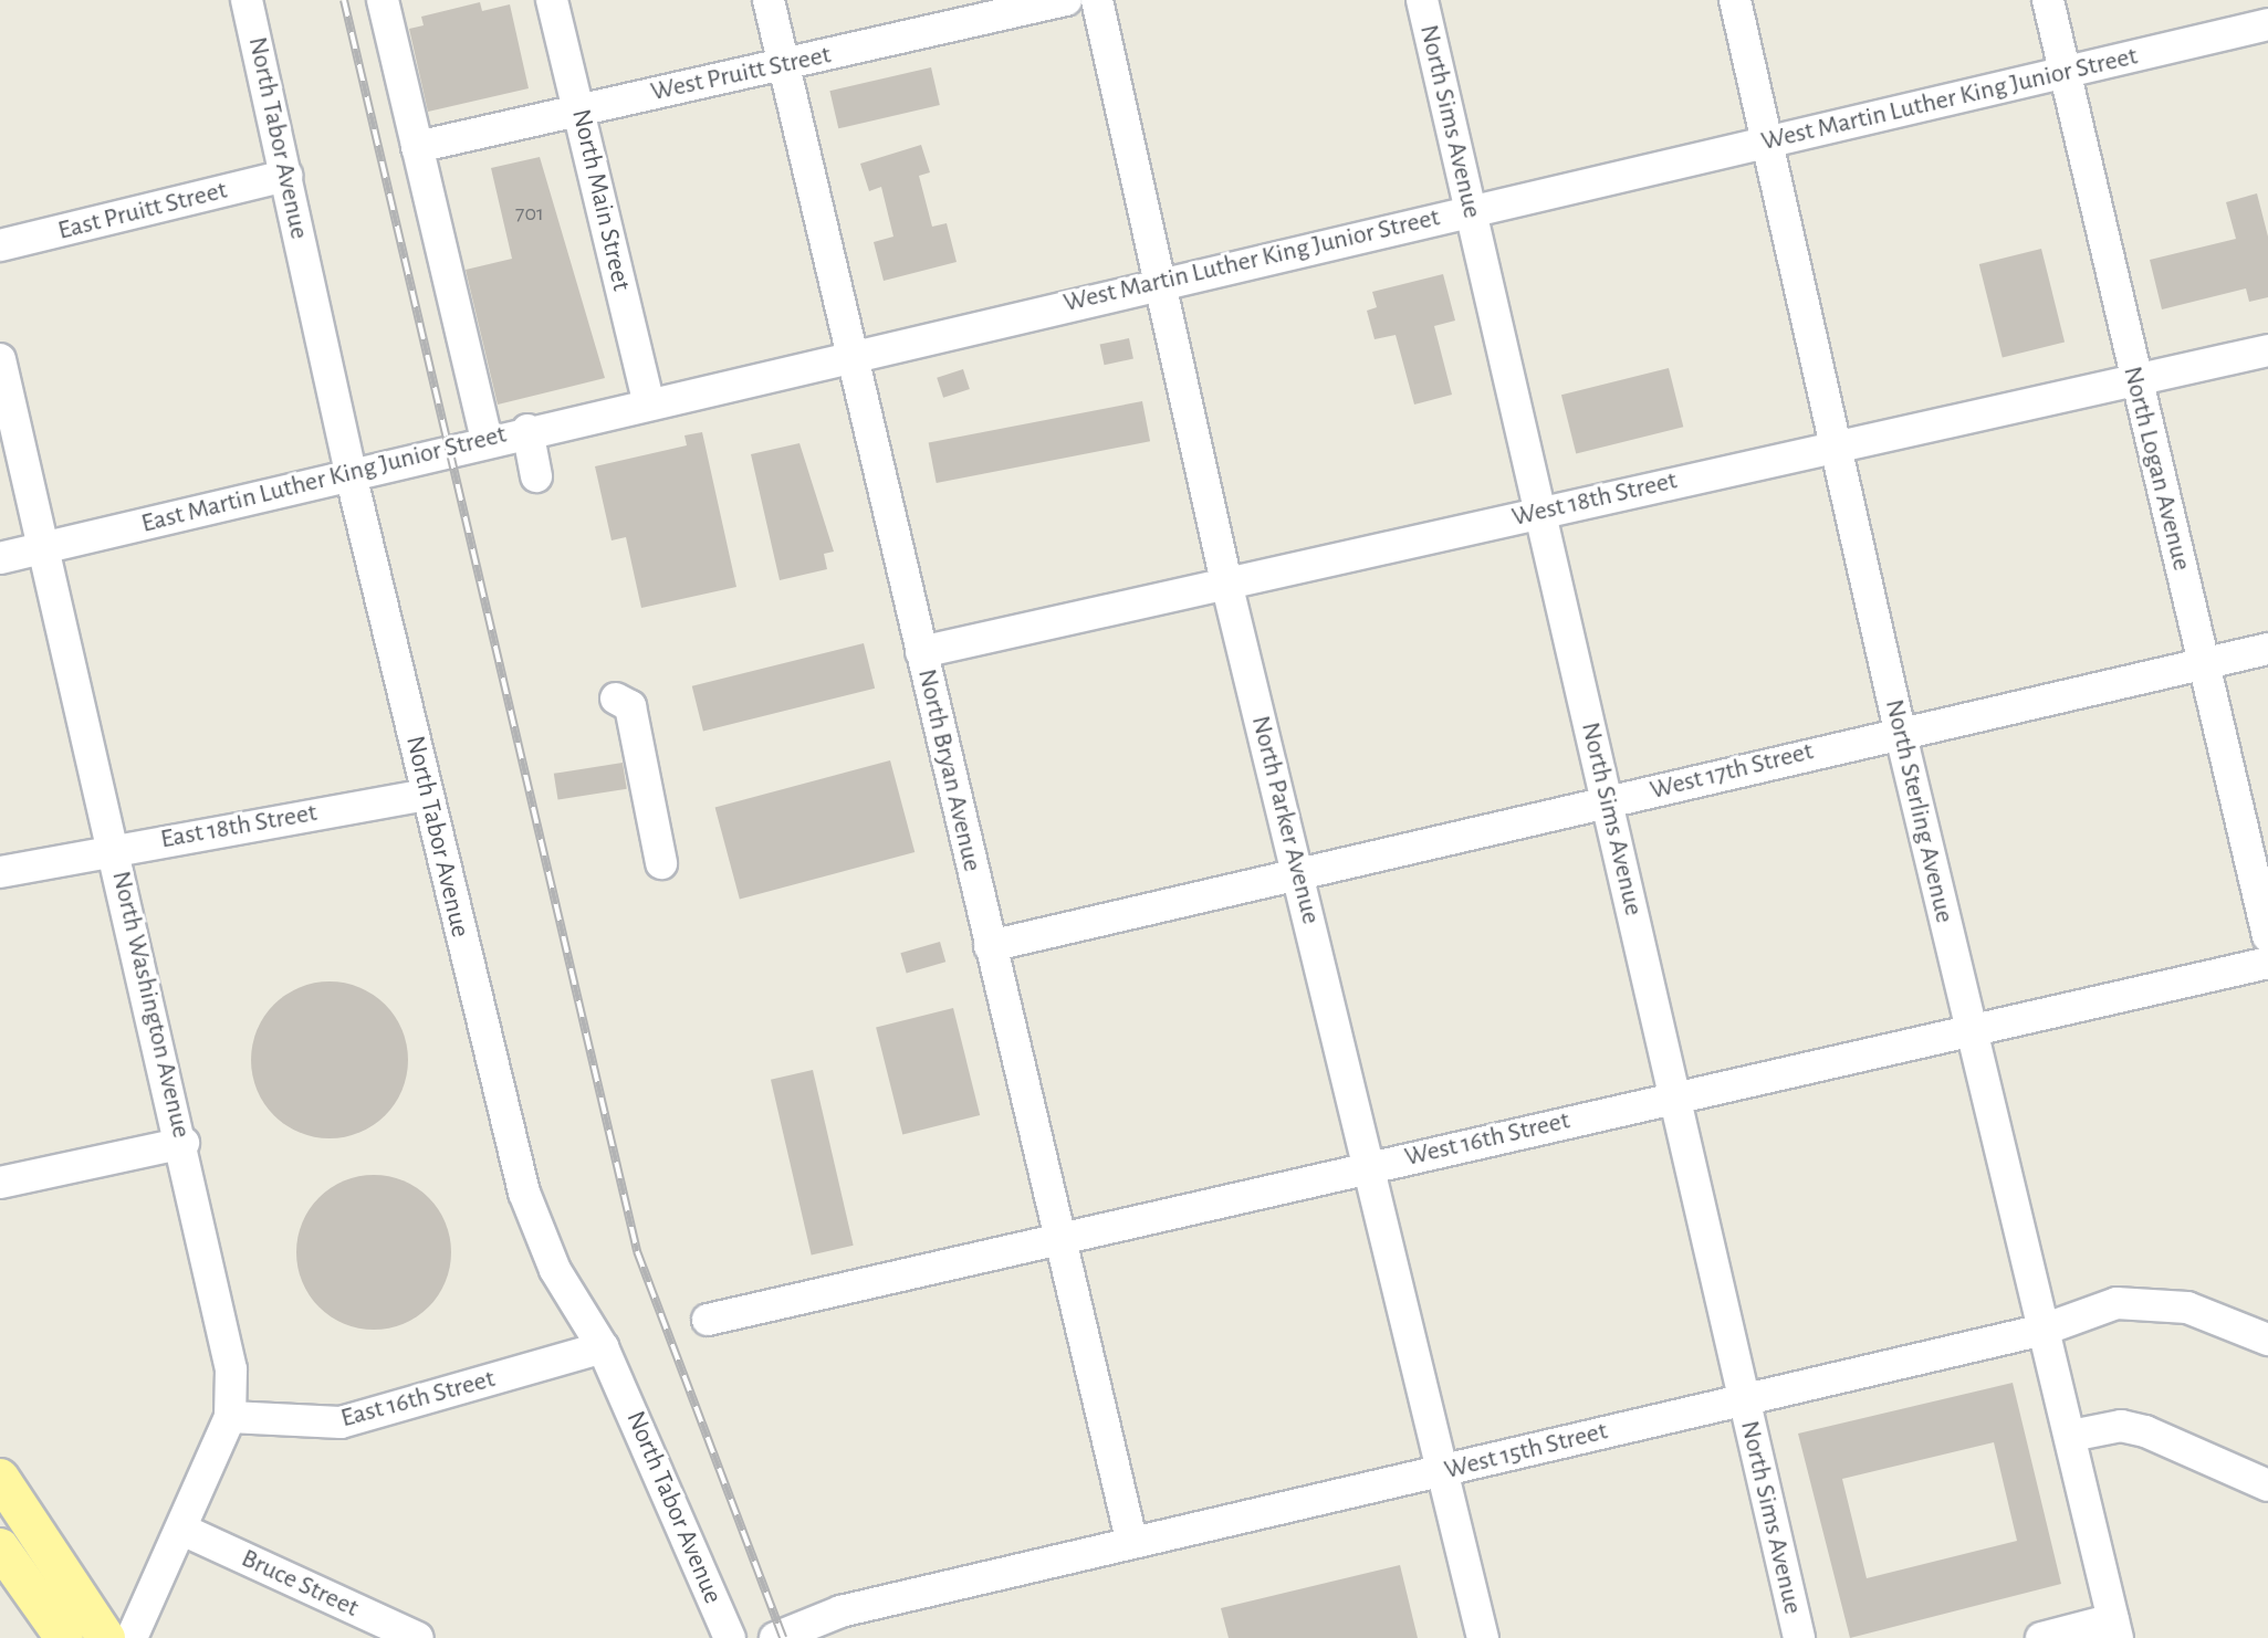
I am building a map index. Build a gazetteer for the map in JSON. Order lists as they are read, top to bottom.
{
  "streets": {
    "street": [
      "West Pruitt Street",
      "West Martin Luther King Junior Street",
      "North Sims Avenue",
      "North Tabor Avenue",
      "North Main Street",
      "East Pruitt Street",
      "North Logan Avenue",
      "East Martin Luther King Junior Street",
      "West 18th Street",
      "North Bryan Avenue",
      "West 17th Street",
      "North Sterling Avenue",
      "North Parker Avenue",
      "East 18th Street",
      "North Washington Avenue",
      "West 16th Street",
      "East 16th Street",
      "West 15th Street",
      "Bruce Street"
    ]
  },
  "crossings": [
    ["West Pruitt Street", "North Main Street"],
    ["West Pruitt Street", "North Bryan Avenue"],
    ["West Martin Luther King Junior Street", "North Sims Avenue"],
    ["West Martin Luther King Junior Street", "North Main Street"],
    ["West Martin Luther King Junior Street", "North Logan Avenue"],
    ["West Martin Luther King Junior Street", "East Martin Luther King Junior Street"],
    ["West Martin Luther King Junior Street", "North Bryan Avenue"],
    ["West Martin Luther King Junior Street", "North Sterling Avenue"],
    ["West Martin Luther King Junior Street", "North Parker Avenue"],
    ["North Sims Avenue", "West 18th Street"],
    ["North Sims Avenue", "West 17th Street"],
    ["North Sims Avenue", "West 16th Street"],
    ["North Sims Avenue", "West 15th Street"],
    ["North Tabor Avenue", "East Pruitt Street"],
    ["North Tabor Avenue", "East Martin Luther King Junior Street"],
    ["North Tabor Avenue", "East 18th Street"],
    ["North Tabor Avenue", "East 16th Street"],
    ["North Main Street", "East Martin Luther King Junior Street"],
    ["North Logan Avenue", "West 18th Street"],
    ["North Logan Avenue", "West 17th Street"],
    ["East Martin Luther King Junior Street", "North Washington Avenue"],
    ["West 18th Street", "North Bryan Avenue"],
    ["West 18th Street", "North Sterling Avenue"],
    ["West 18th Street", "North Parker Avenue"],
    ["North Bryan Avenue", "West 17th Street"],
    ["North Bryan Avenue", "West 16th Street"],
    ["North Bryan Avenue", "West 15th Street"],
    ["West 17th Street", "North Sterling Avenue"],
    ["West 17th Street", "North Parker Avenue"],
    ["North Sterling Avenue", "West 16th Street"],
    ["North Sterling Avenue", "West 15th Street"],
    ["North Parker Avenue", "West 16th Street"],
    ["North Parker Avenue", "West 15th Street"],
    ["East 18th Street", "North Washington Avenue"],
    ["North Washington Avenue", "East 16th Street"],
    ["North Washington Avenue", "Bruce Street"]
  ],
  "house_numbers": ["701"]
}
